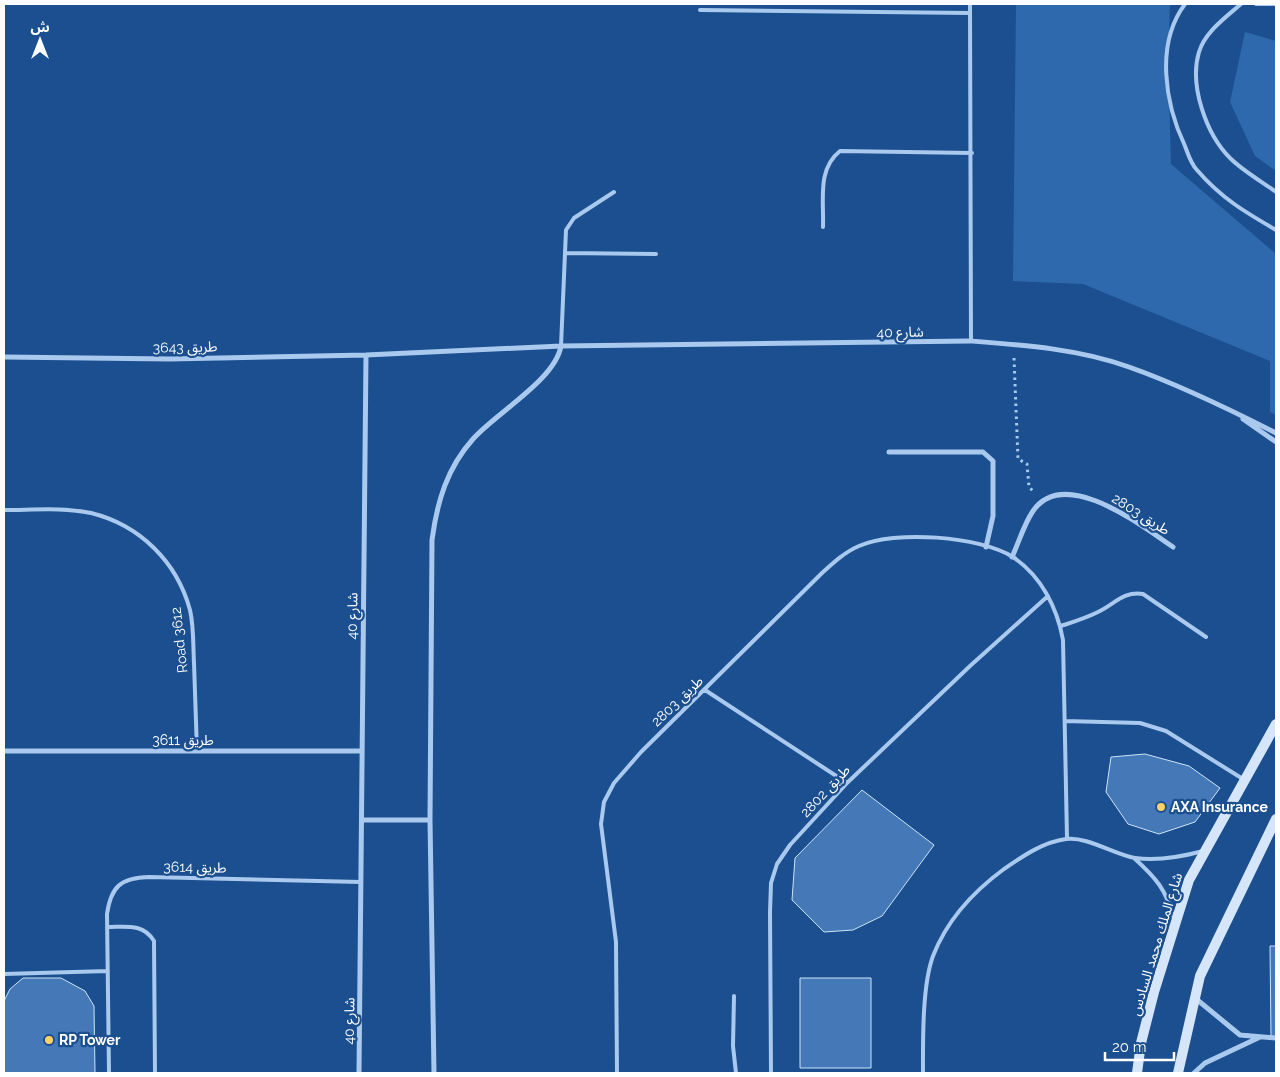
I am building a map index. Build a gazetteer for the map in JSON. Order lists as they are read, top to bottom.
{
  "streets": {
    "main road": ["شارع الملك محمد السادس"],
    "street": [
      "شارع 40",
      "طريق 3643",
      "طريق 2803",
      "طريق 3611"
    ],
    "lane": ["Road 3612", "طريق 2802", "طريق 3614"]
  },
  "crossings": [
    ["شارع 40", "طريق 3643"],
    ["شارع 40", "طريق 3611"],
    ["شارع 40", "طريق 3614"],
    ["طريق 2803", "طريق 2802"],
    ["Road 3612", "طريق 3611"]
  ],
  "places": ["AXA Insurance", "RP Tower"],
  "scale_bar": "20 m",
  "north": "top"
}
